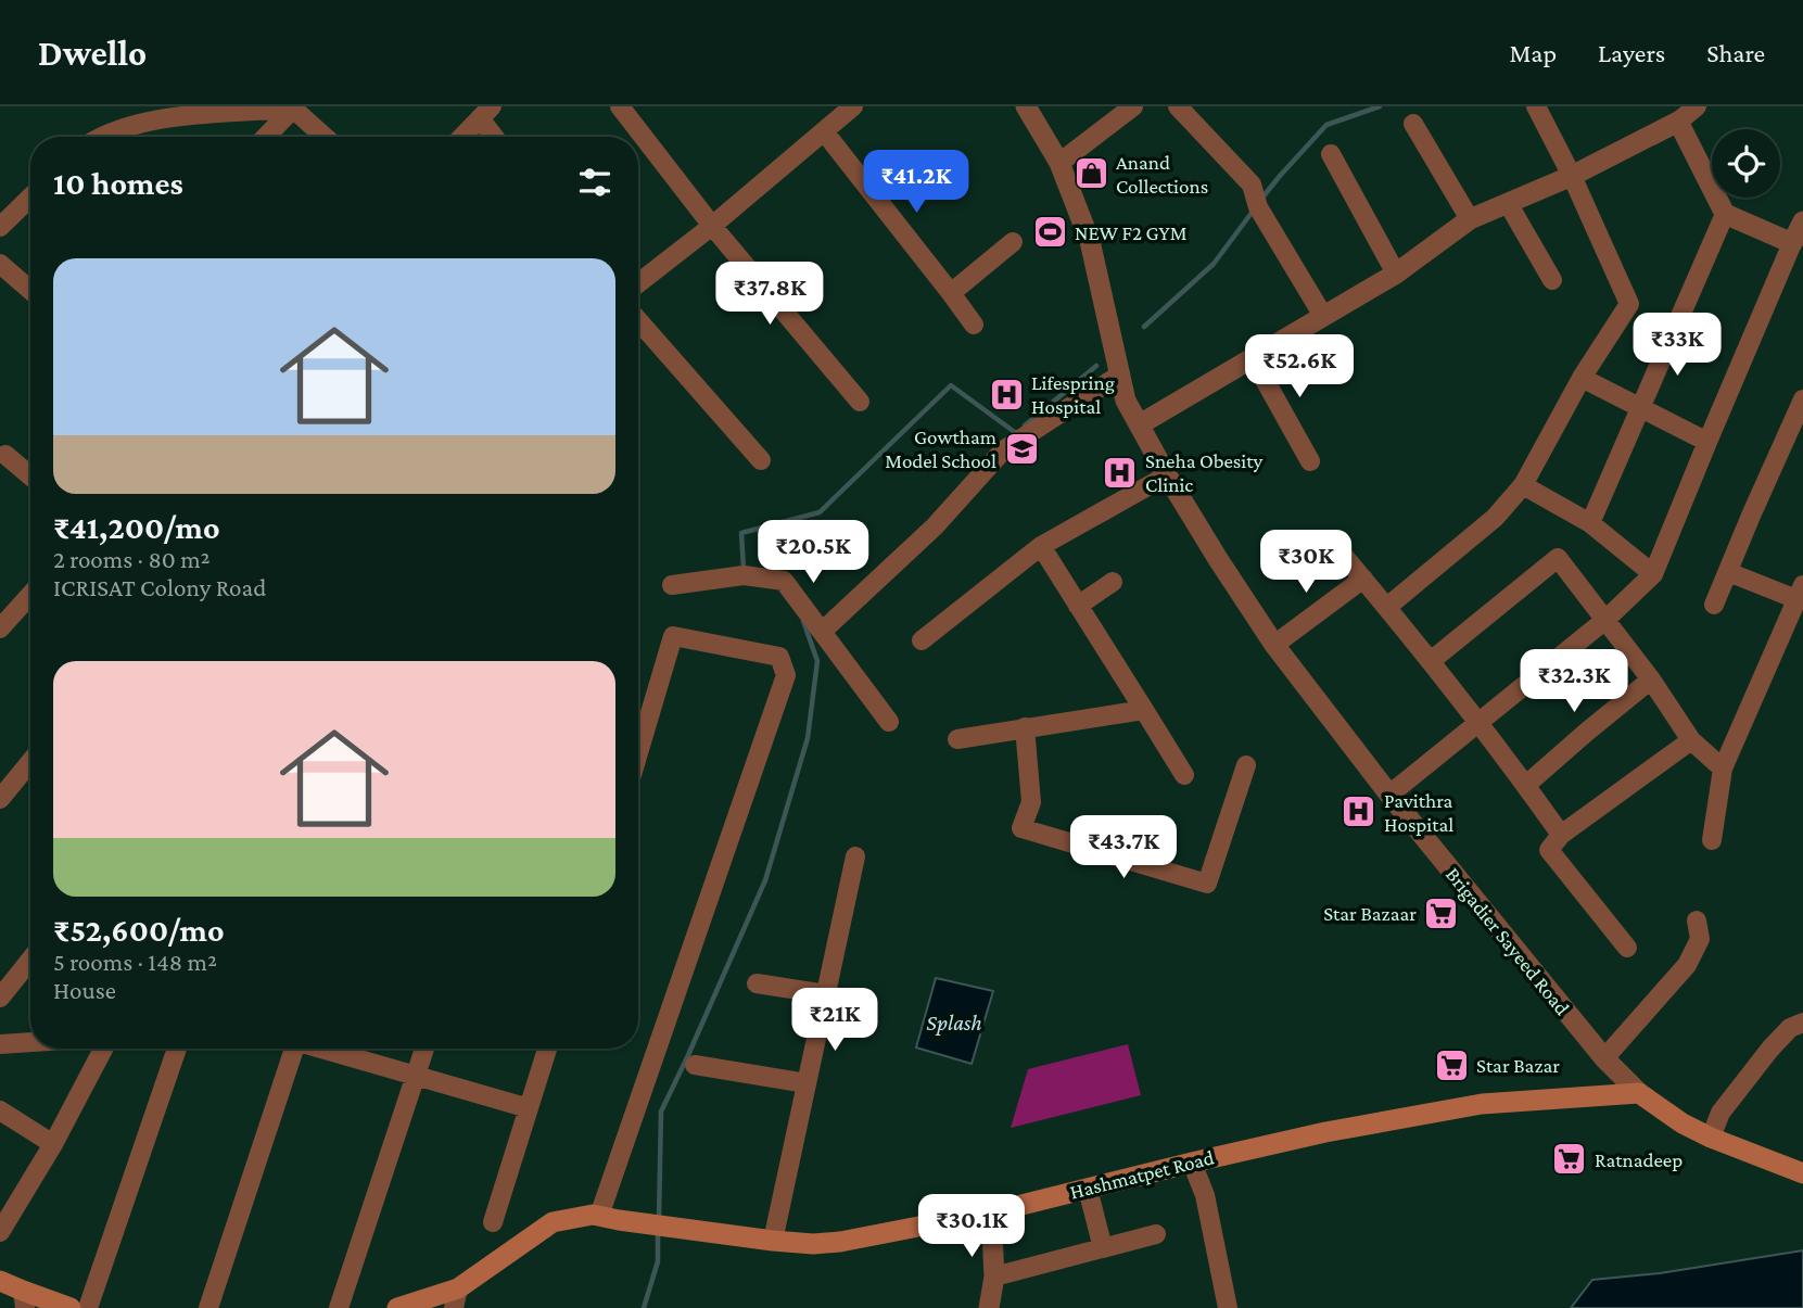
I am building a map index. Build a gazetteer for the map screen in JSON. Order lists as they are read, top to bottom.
{
  "streets": {
    "main road": ["Hashmatpet Road"],
    "street": ["Brigadier Sayeed Road"]
  },
  "crossings": [
    ["Brigadier Sayeed Road", "Hashmatpet Road"]
  ],
  "water": ["Splash"],
  "places": {
    "shop": ["Anand Collections"],
    "sports": ["NEW F2 GYM"],
    "hospital": ["Lifespring Hospital", "Sneha Obesity Clinic", "Pavithra Hospital"],
    "school or university": ["Gowtham Model School"],
    "supermarket": ["Star Bazaar", "Star Bazar", "Ratnadeep"]
  },
  "page": {
    "header": "Dwello",
    "nav": ["Map", "Layers", "Share"],
    "heading": "10 homes",
    "price": [
      "₹41.2K",
      "₹37.8K",
      "₹33K",
      "₹52.6K",
      "₹20.5K",
      "₹30K",
      "₹32.3K",
      "₹43.7K",
      "₹21K",
      "₹30.1K"
    ],
    "list": [
      {
        "name": "₹41,200/mo",
        "note": "2 rooms · 80 m² · ICRISAT Colony Road"
      },
      {
        "name": "₹52,600/mo",
        "note": "5 rooms · 148 m² · House"
      }
    ]
  }
}
